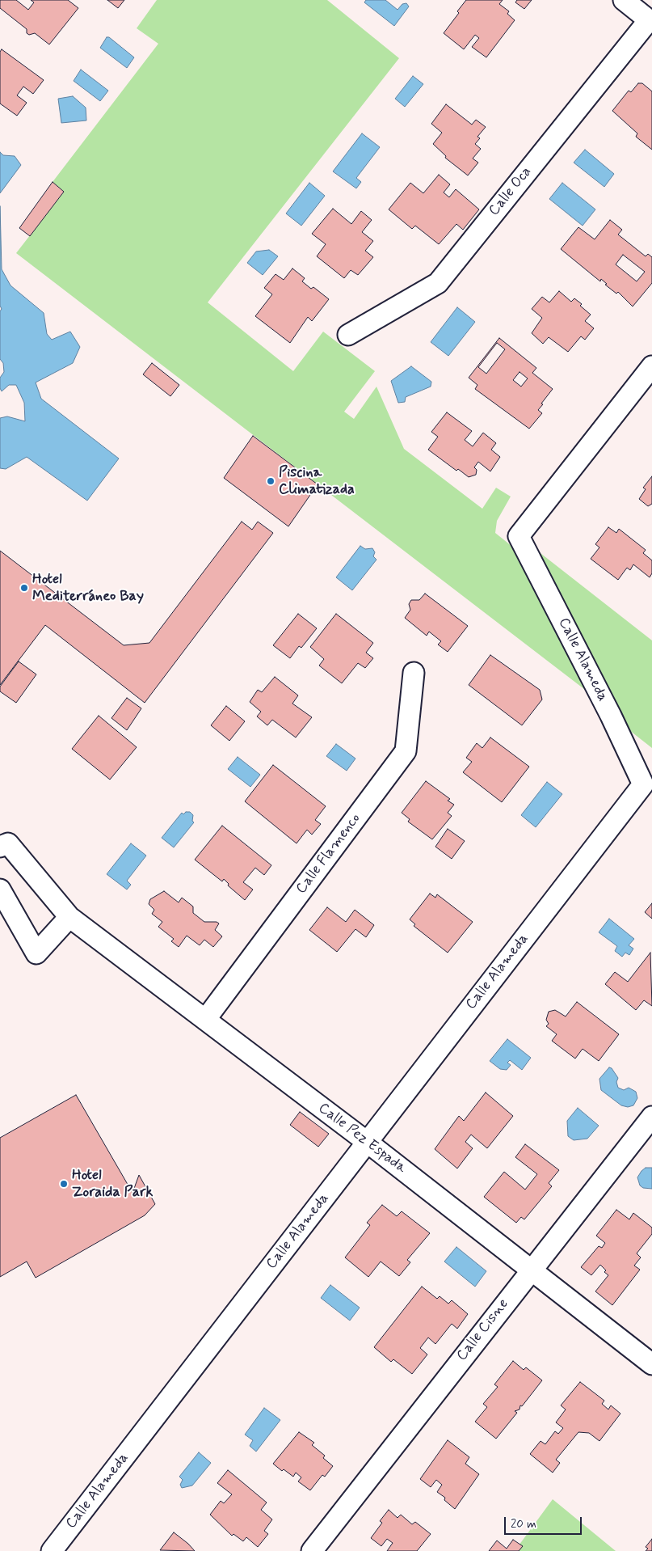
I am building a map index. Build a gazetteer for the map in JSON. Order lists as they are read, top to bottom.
{
  "streets": {
    "street": [
      "Calle Oca",
      "Calle Alameda",
      "Calle Flamenco",
      "Calle Pez Espada",
      "Calle Cisne"
    ]
  },
  "crossings": [
    ["Calle Alameda", "Calle Pez Espada"],
    ["Calle Flamenco", "Calle Pez Espada"],
    ["Calle Pez Espada", "Calle Cisne"]
  ],
  "places": ["Piscina Climatizada", "Hotel Mediterráneo Bay", "Hotel Zoraida Park"],
  "scale_bar": "20 m"
}
